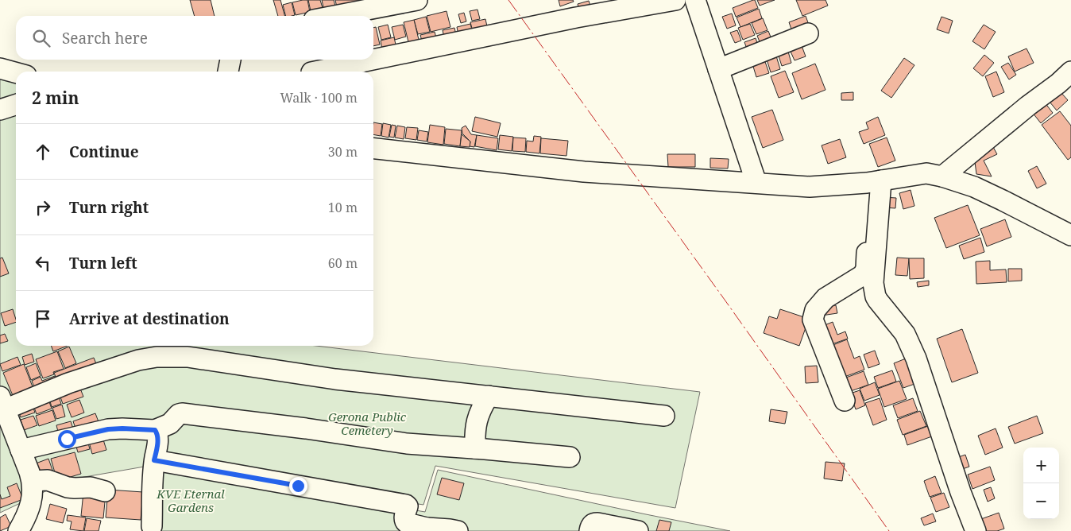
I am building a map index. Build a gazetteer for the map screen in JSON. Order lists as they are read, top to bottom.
{
  "parks": ["Gerona Public Cemetery", "KVE Eternal Gardens"],
  "page": {
    "search": "Search here",
    "heading": ["2 min", "Walk · 100 m"],
    "list": [
      ["Continue", "30 m"],
      ["Turn right", "10 m"],
      ["Turn left", "60 m"],
      "Arrive at destination"
    ],
    "map_buttons": ["+", "−"]
  }
}
